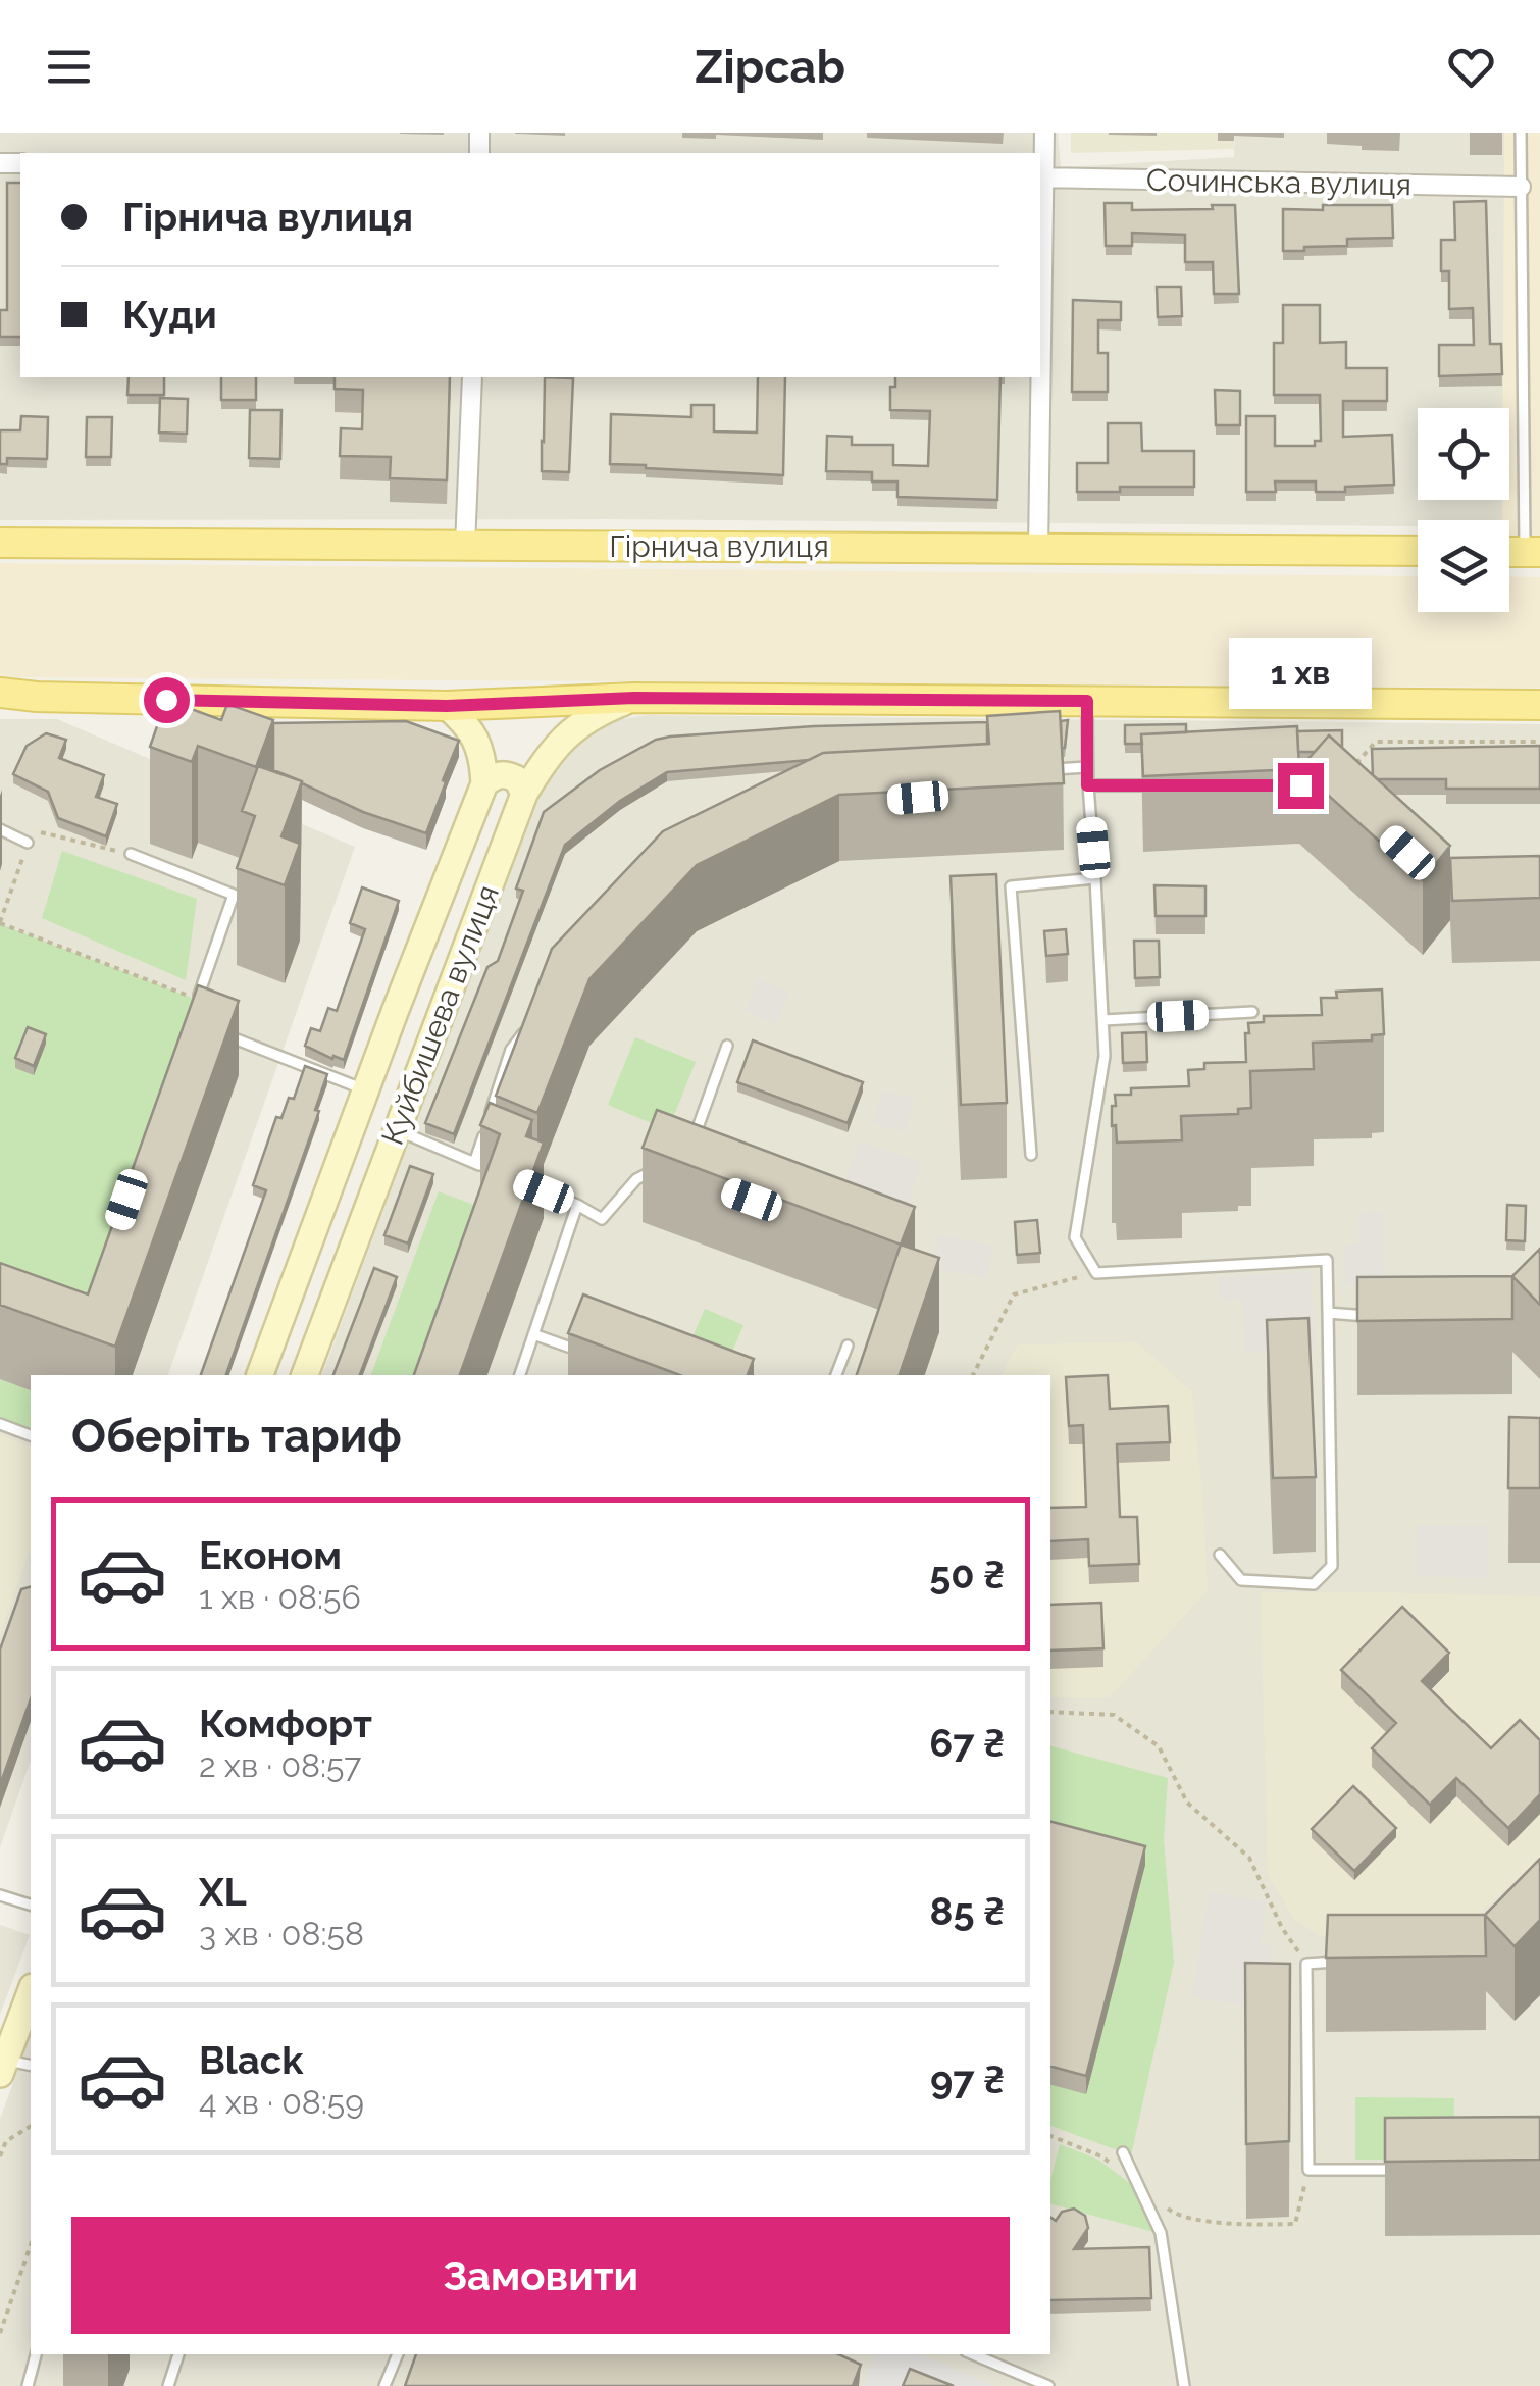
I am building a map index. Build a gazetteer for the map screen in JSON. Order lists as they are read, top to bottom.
{
  "streets": {
    "main road": ["Гірнича вулиця", "Куйбишева вулиця"],
    "street": ["Сочинська вулиця"]
  },
  "page": {
    "header": "Zipcab",
    "banner": ["Гірнича вулиця", "Куди"],
    "bubble": "1 хв",
    "heading": "Оберіть тариф",
    "list": [
      {
        "name": "Економ",
        "note": "1 хв · 08:56",
        "value": "50 ₴"
      },
      {
        "name": "Комфорт",
        "note": "2 хв · 08:57",
        "value": "67 ₴"
      },
      {
        "name": "XL",
        "note": "3 хв · 08:58",
        "value": "85 ₴"
      },
      {
        "name": "Black",
        "note": "4 хв · 08:59",
        "value": "97 ₴"
      }
    ],
    "buttons": "Замовити"
  }
}
